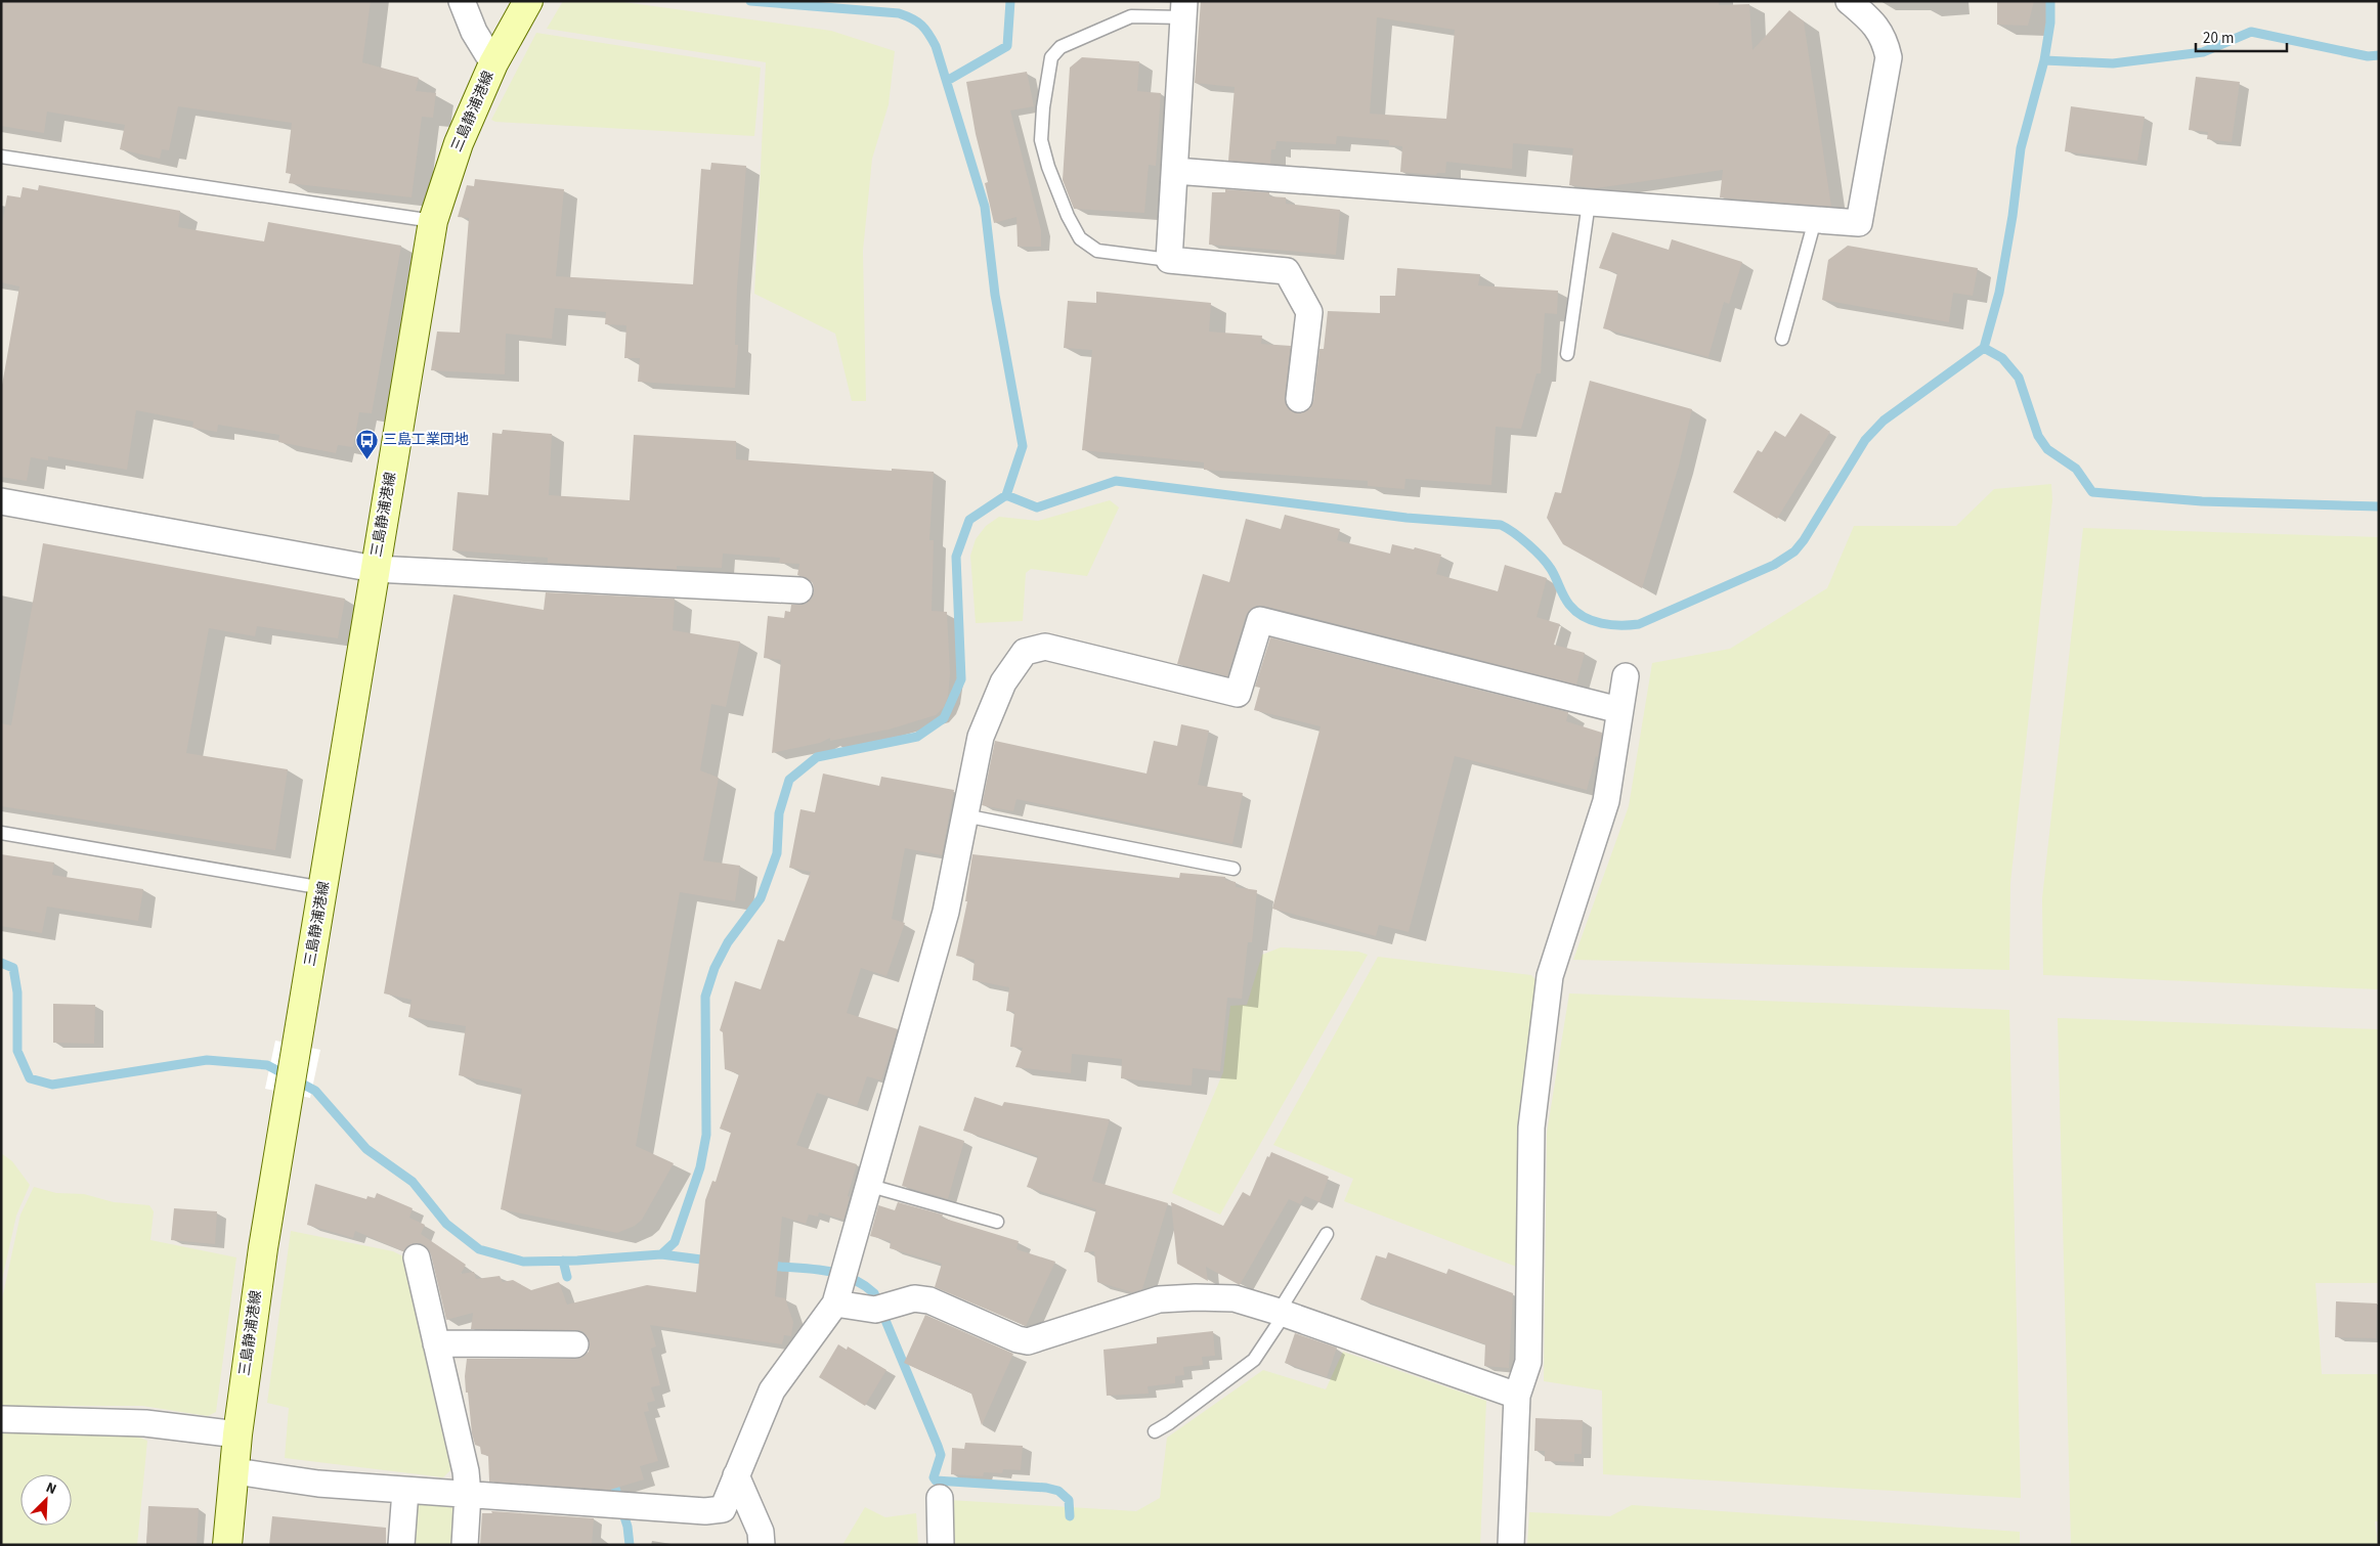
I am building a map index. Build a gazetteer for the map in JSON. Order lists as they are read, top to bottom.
{
  "streets": {
    "main road": ["三島静浦港線"]
  },
  "places": {
    "bus stop": ["三島工業団地"]
  },
  "scale_bar": "20 m",
  "north": "top right"
}
